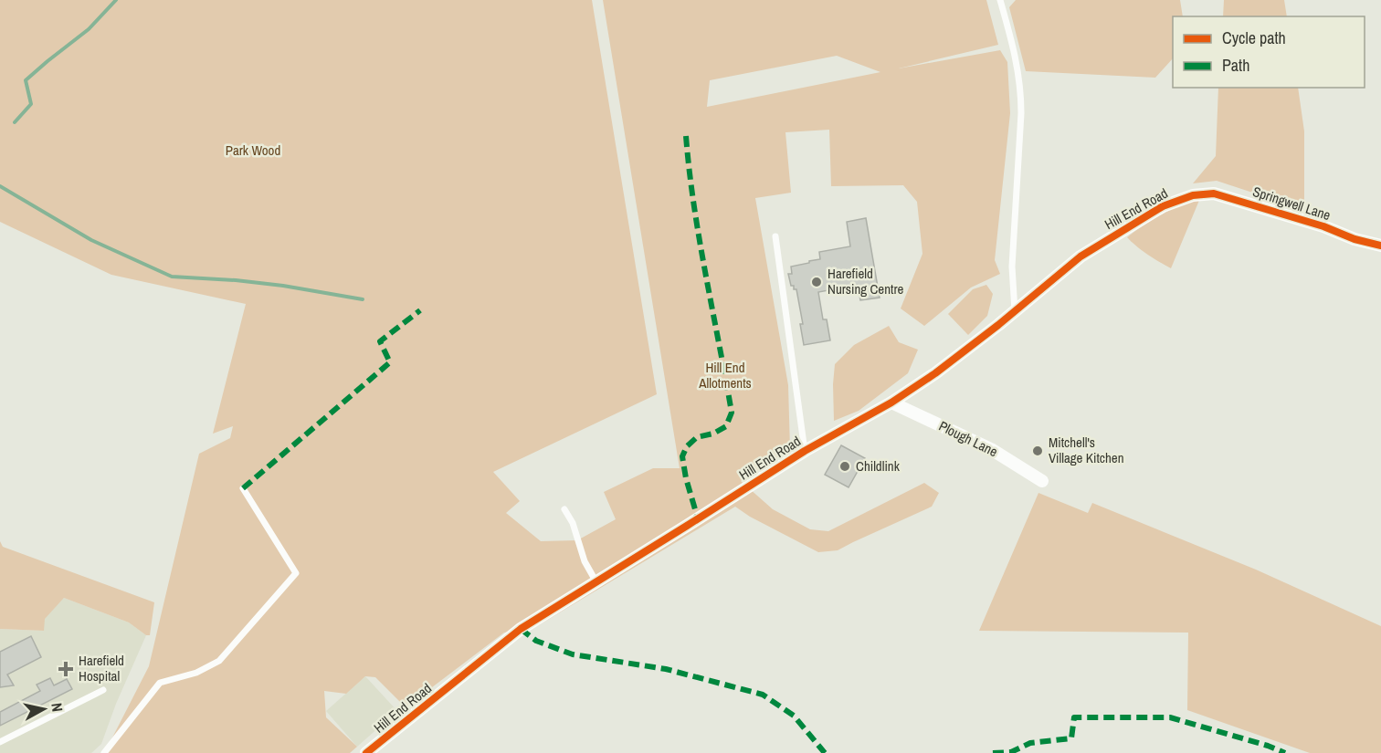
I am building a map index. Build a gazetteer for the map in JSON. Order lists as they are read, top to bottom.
{
  "streets": {
    "street": ["Springwell Lane", "Hill End Road", "Plough Lane"]
  },
  "crossings": [
    ["Springwell Lane", "Hill End Road"],
    ["Hill End Road", "Plough Lane"]
  ],
  "parks": ["Park Wood", "Hill End Allotments"],
  "places": {
    "other": ["Harefield Nursing Centre", "Mitchell's Village Kitchen", "Childlink"],
    "health": ["Harefield Hospital"]
  },
  "legend": ["Cycle path", "Path"],
  "north": "right"
}
